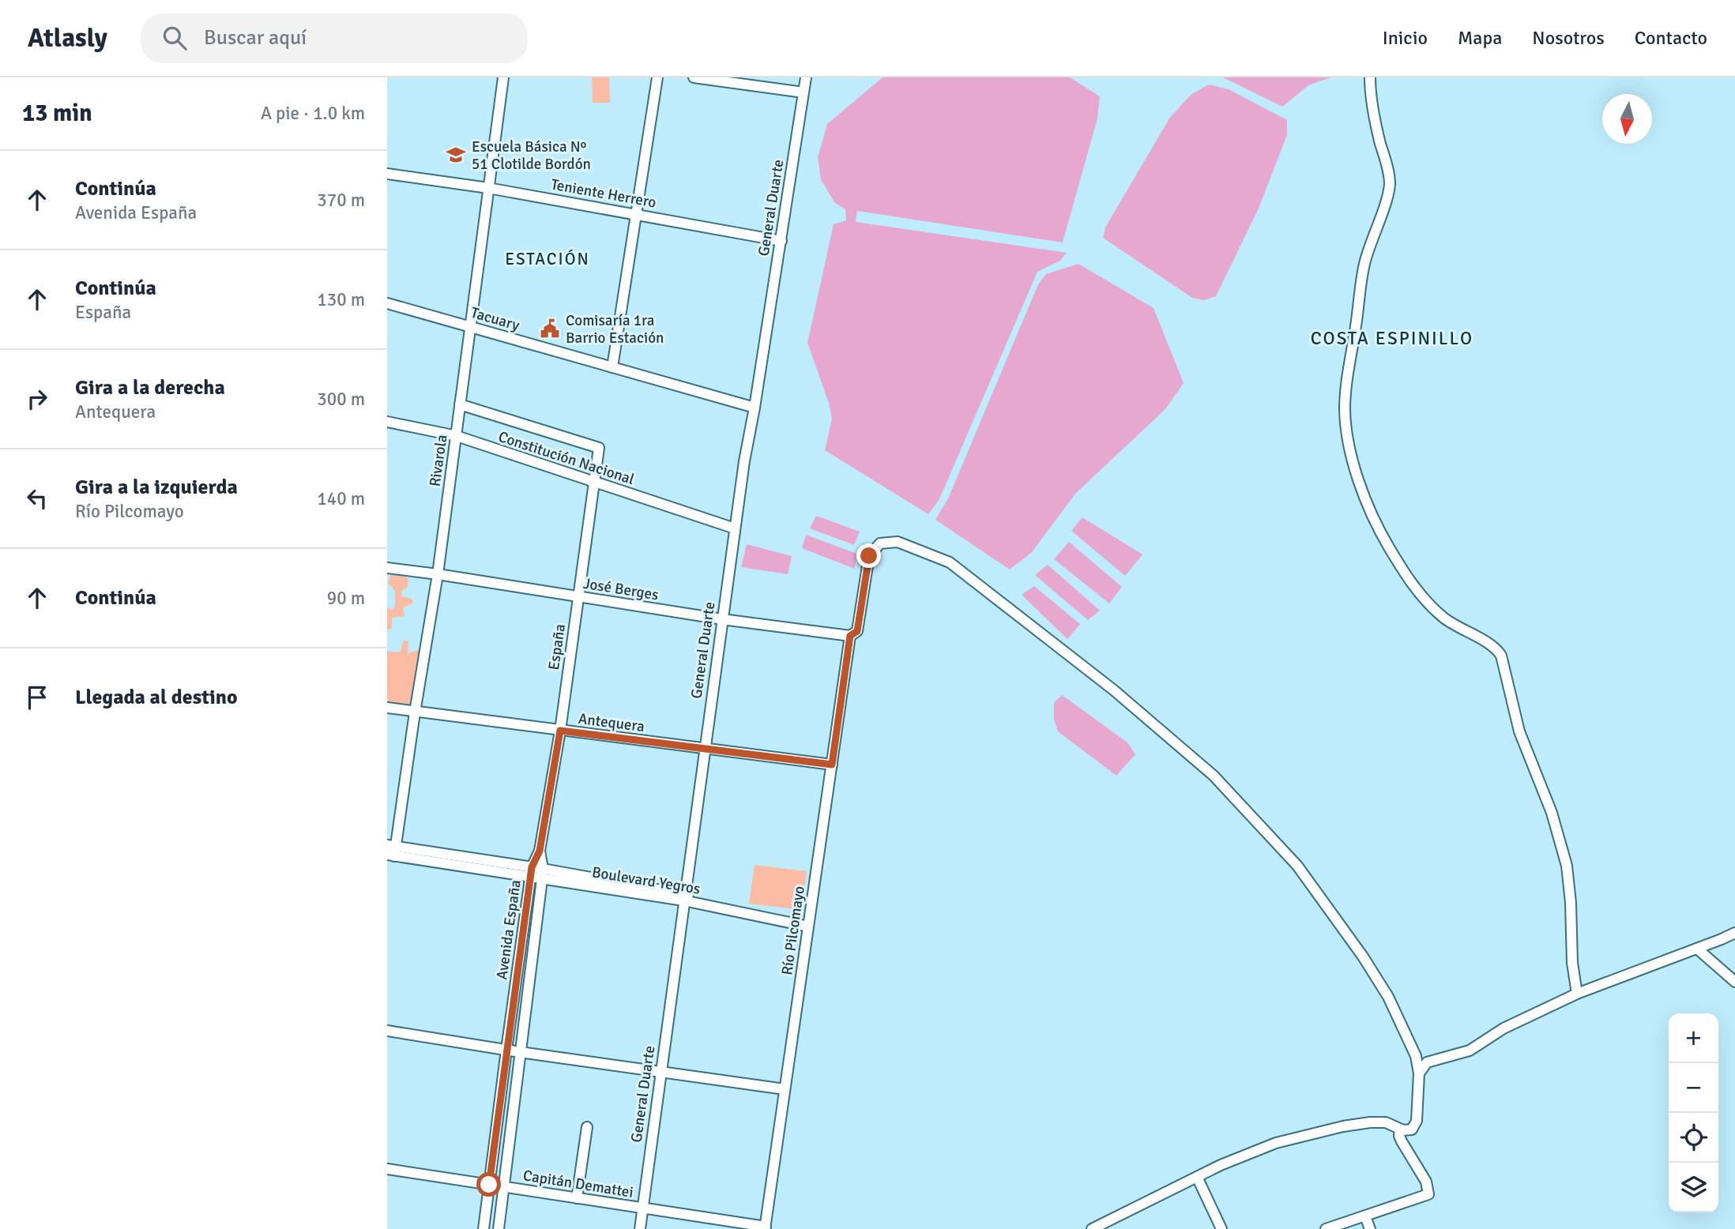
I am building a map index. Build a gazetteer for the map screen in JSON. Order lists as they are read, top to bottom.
{
  "streets": {
    "street": [
      "Teniente Herrero",
      "General Duarte",
      "Tacuary",
      "Constitución Nacional",
      "Rivarola",
      "José Berges",
      "España",
      "Antequera",
      "Boulevard Yegros",
      "Avenida España",
      "Río Pilcomayo",
      "Capitán Demattei"
    ]
  },
  "crossings": [
    ["Teniente Herrero", "General Duarte"],
    ["Teniente Herrero", "Rivarola"],
    ["General Duarte", "Tacuary"],
    ["General Duarte", "Constitución Nacional"],
    ["General Duarte", "José Berges"],
    ["General Duarte", "Antequera"],
    ["General Duarte", "Boulevard Yegros"],
    ["General Duarte", "Capitán Demattei"],
    ["Tacuary", "Rivarola"],
    ["Constitución Nacional", "Rivarola"],
    ["Constitución Nacional", "España"],
    ["Rivarola", "José Berges"],
    ["Rivarola", "España"],
    ["Rivarola", "Antequera"],
    ["Rivarola", "Boulevard Yegros"],
    ["José Berges", "España"],
    ["José Berges", "Río Pilcomayo"],
    ["España", "Antequera"],
    ["España", "Avenida España"],
    ["Antequera", "Río Pilcomayo"],
    ["Boulevard Yegros", "Avenida España"],
    ["Boulevard Yegros", "Río Pilcomayo"],
    ["Avenida España", "Capitán Demattei"],
    ["Río Pilcomayo", "Capitán Demattei"]
  ],
  "districts": ["ESTACIÓN", "COSTA ESPINILLO"],
  "places": {
    "school or university": ["Escuela Básica Nº 51 Clotilde Bordón"],
    "public building": ["Comisaría 1ra Barrio Estación"]
  },
  "north": "bottom",
  "page": {
    "header": "Atlasly",
    "search": "Buscar aquí",
    "nav": [
      "Inicio",
      "Mapa",
      "Nosotros",
      "Contacto"
    ],
    "heading": ["13 min", "A pie · 1.0 km"],
    "list": [
      ["Continúa", "Avenida España", "370 m"],
      ["Continúa", "España", "130 m"],
      ["Gira a la derecha", "Antequera", "300 m"],
      ["Gira a la izquierda", "Río Pilcomayo", "140 m"],
      ["Continúa", "90 m"],
      "Llegada al destino"
    ],
    "map_buttons": ["+", "−"]
  }
}
